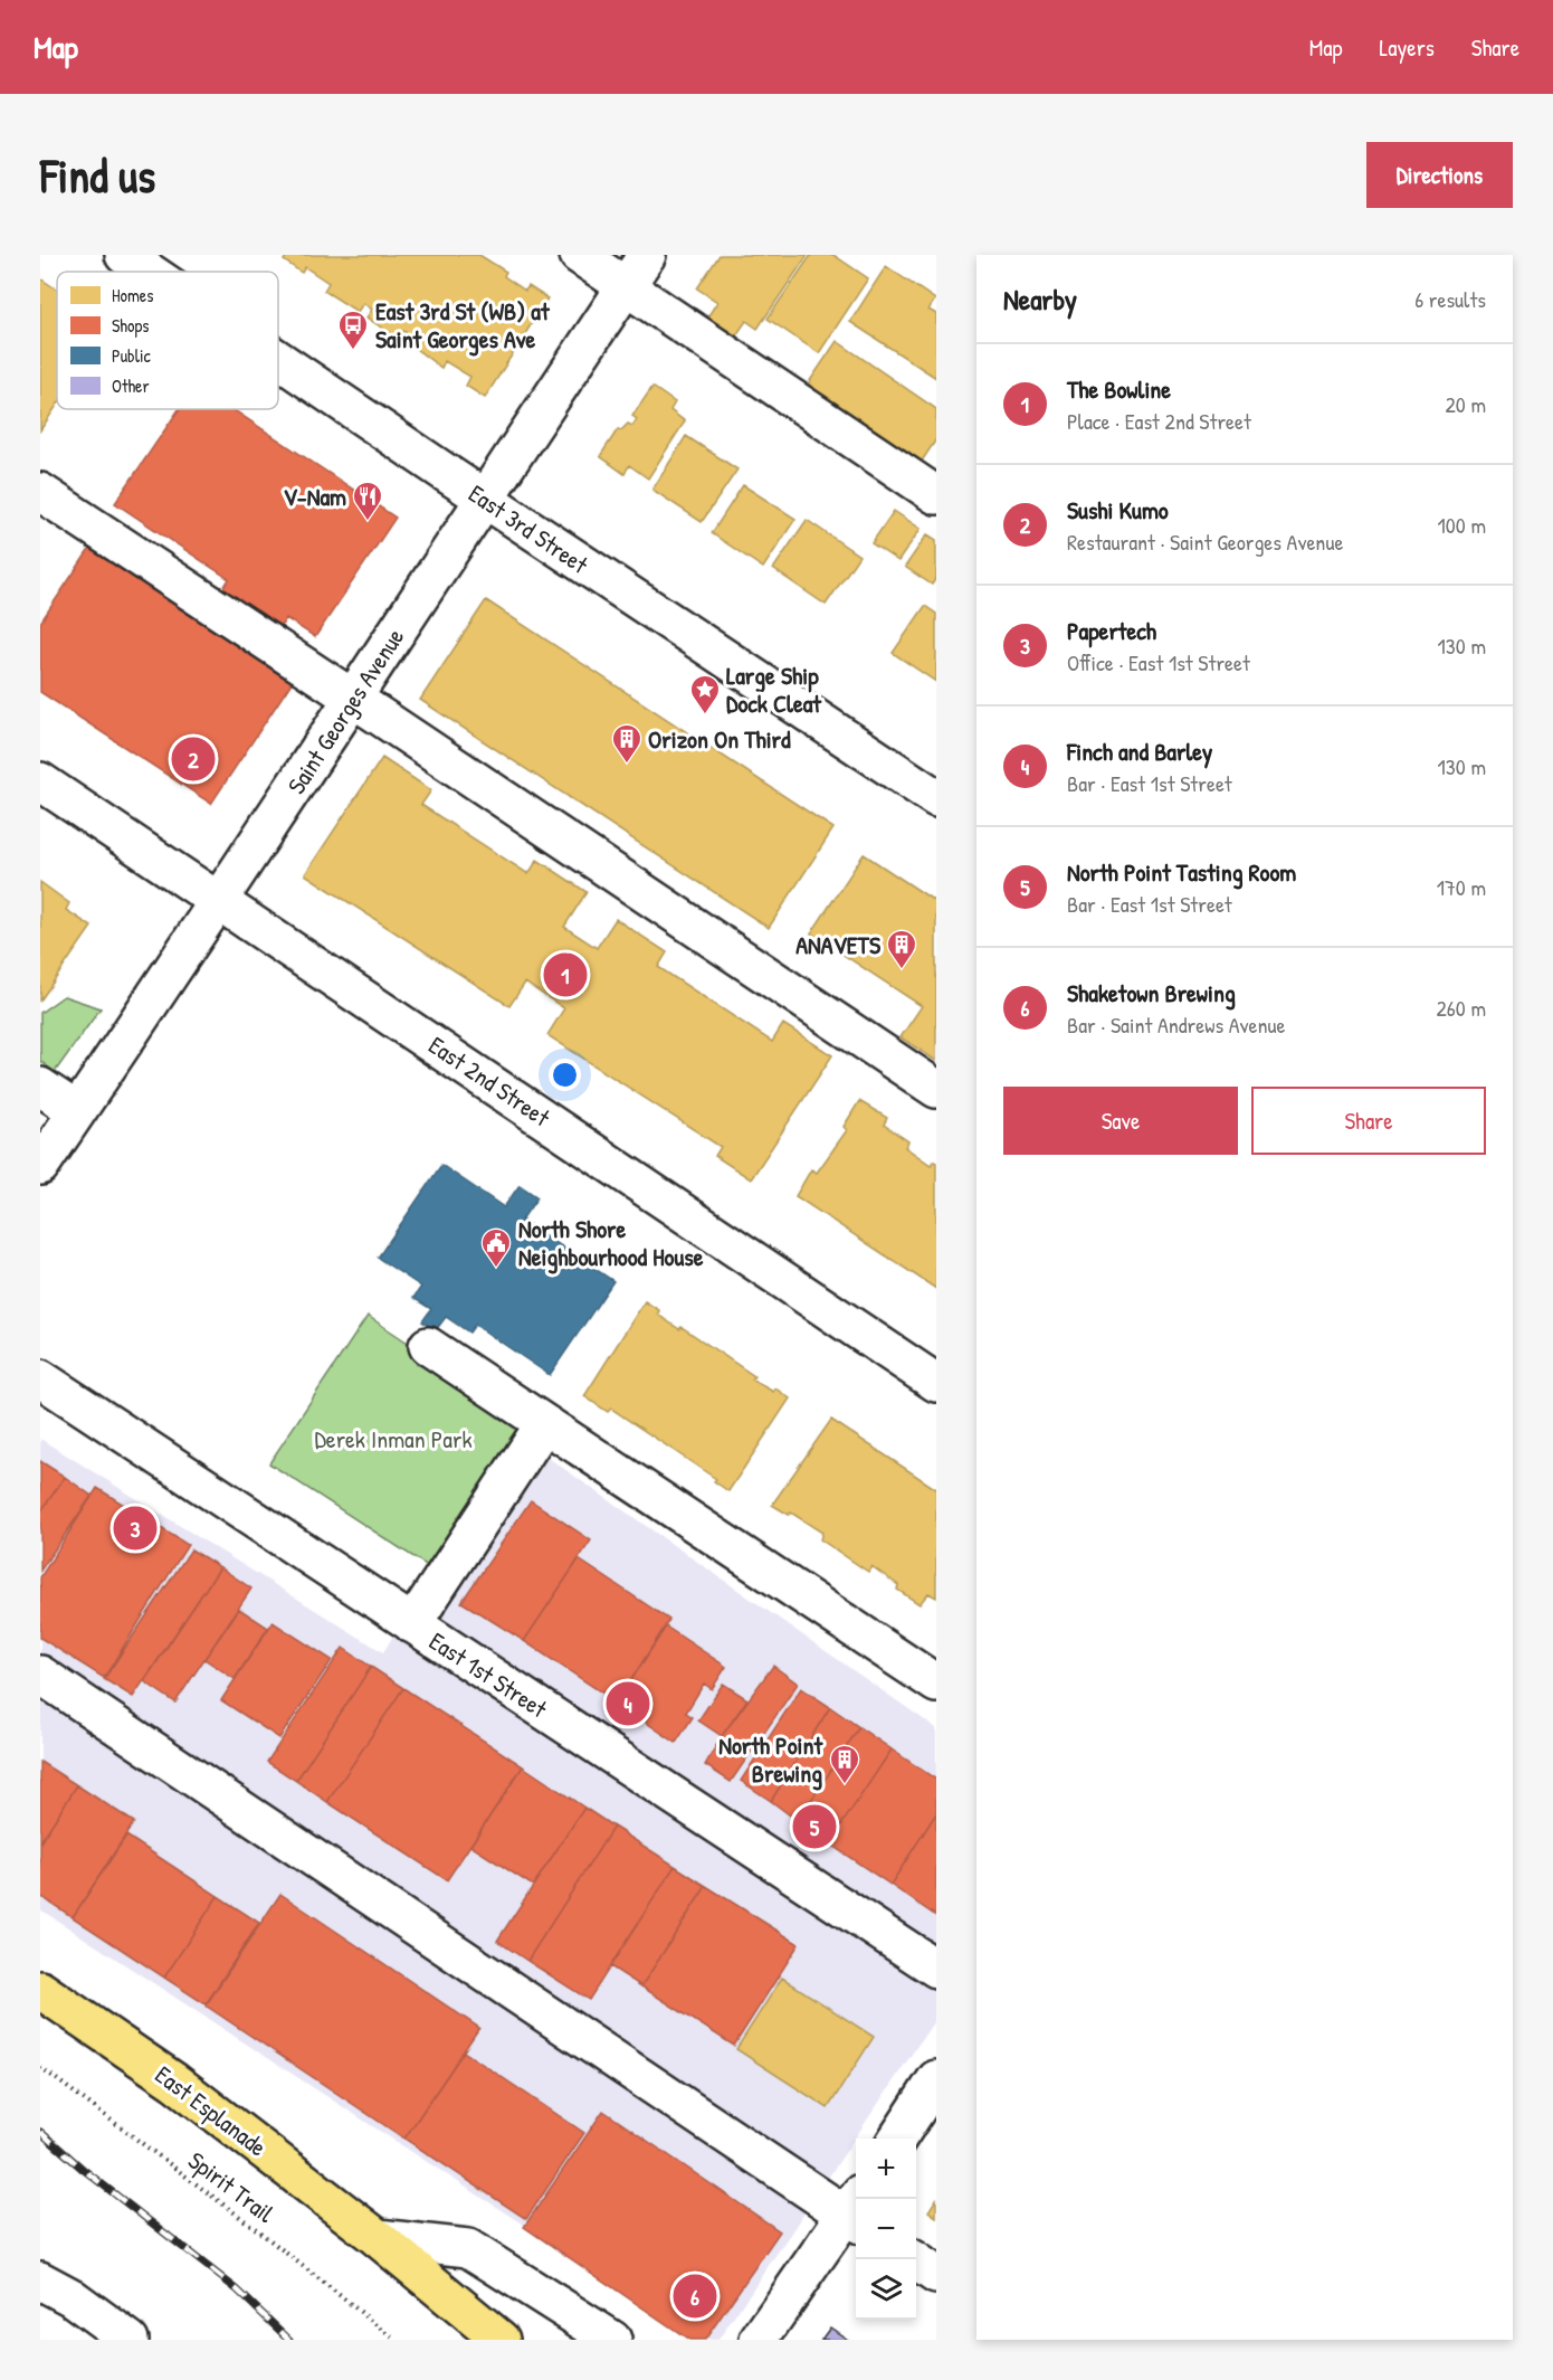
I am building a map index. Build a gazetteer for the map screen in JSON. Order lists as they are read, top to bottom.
{
  "streets": {
    "main road": ["East Esplanade"],
    "street": [
      "East 3rd Street",
      "Saint Georges Avenue",
      "East 2nd Street",
      "East 1st Street"
    ],
    "path": ["Spirit Trail"]
  },
  "crossings": [
    ["East 3rd Street", "Saint Georges Avenue"],
    ["Saint Georges Avenue", "East 2nd Street"]
  ],
  "parks": ["Derek Inman Park"],
  "places": {
    "bus stop": ["East 3rd St (WB) at Saint Georges Ave"],
    "restaurant": ["V-Nam"],
    "place": ["Large Ship Dock Cleat"],
    "building": ["Orizon On Third", "ANAVETS", "North Point Brewing"],
    "public building": ["North Shore Neighbourhood House"]
  },
  "legend": [
    "Homes",
    "Shops",
    "Public",
    "Other"
  ],
  "page": {
    "header": "Map",
    "nav": ["Map", "Layers", "Share"],
    "buttons": [
      "Directions",
      ["Save", "Share"]
    ],
    "title": "Find us",
    "heading": ["Nearby", "6 results"],
    "list": [
      {
        "mark": "1",
        "name": "The Bowline",
        "note": "Place · East 2nd Street",
        "value": "20 m"
      },
      {
        "mark": "2",
        "name": "Sushi Kumo",
        "note": "Restaurant · Saint Georges Avenue",
        "value": "100 m"
      },
      {
        "mark": "3",
        "name": "Papertech",
        "note": "Office · East 1st Street",
        "value": "130 m"
      },
      {
        "mark": "4",
        "name": "Finch and Barley",
        "note": "Bar · East 1st Street",
        "value": "130 m"
      },
      {
        "mark": "5",
        "name": "North Point Tasting Room",
        "note": "Bar · East 1st Street",
        "value": "170 m"
      },
      {
        "mark": "6",
        "name": "Shaketown Brewing",
        "note": "Bar · Saint Andrews Avenue",
        "value": "260 m"
      }
    ],
    "pins": [
      "2",
      "1",
      "3",
      "4",
      "5",
      "6"
    ],
    "map_buttons": ["+", "−"]
  }
}
